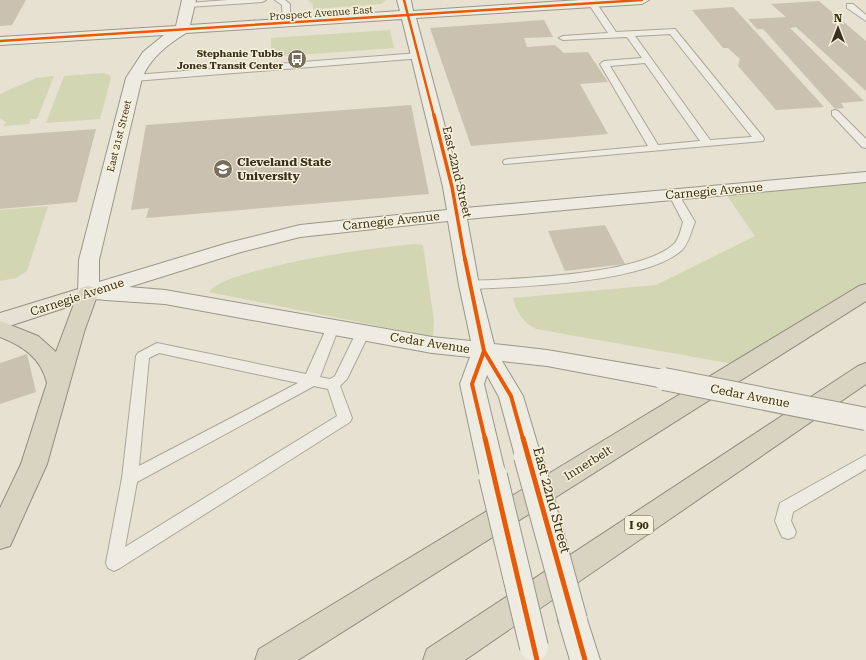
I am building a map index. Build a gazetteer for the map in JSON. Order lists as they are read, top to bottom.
{
  "streets": {
    "highway": ["Innerbelt", "I 90"],
    "main road": ["Carnegie Avenue"],
    "street": [
      "Prospect Avenue East",
      "East 21st Street",
      "East 22nd Street",
      "Cedar Avenue"
    ]
  },
  "crossings": [
    ["Prospect Avenue East", "East 21st Street"],
    ["Prospect Avenue East", "East 22nd Street"],
    ["East 21st Street", "Carnegie Avenue"],
    ["East 21st Street", "Cedar Avenue"],
    ["East 22nd Street", "Carnegie Avenue"],
    ["East 22nd Street", "Cedar Avenue"],
    ["Carnegie Avenue", "Cedar Avenue"]
  ],
  "places": {
    "bus stop": ["Stephanie Tubbs Jones Transit Center"],
    "school or university": ["Cleveland State University"]
  },
  "north": "top"
}
